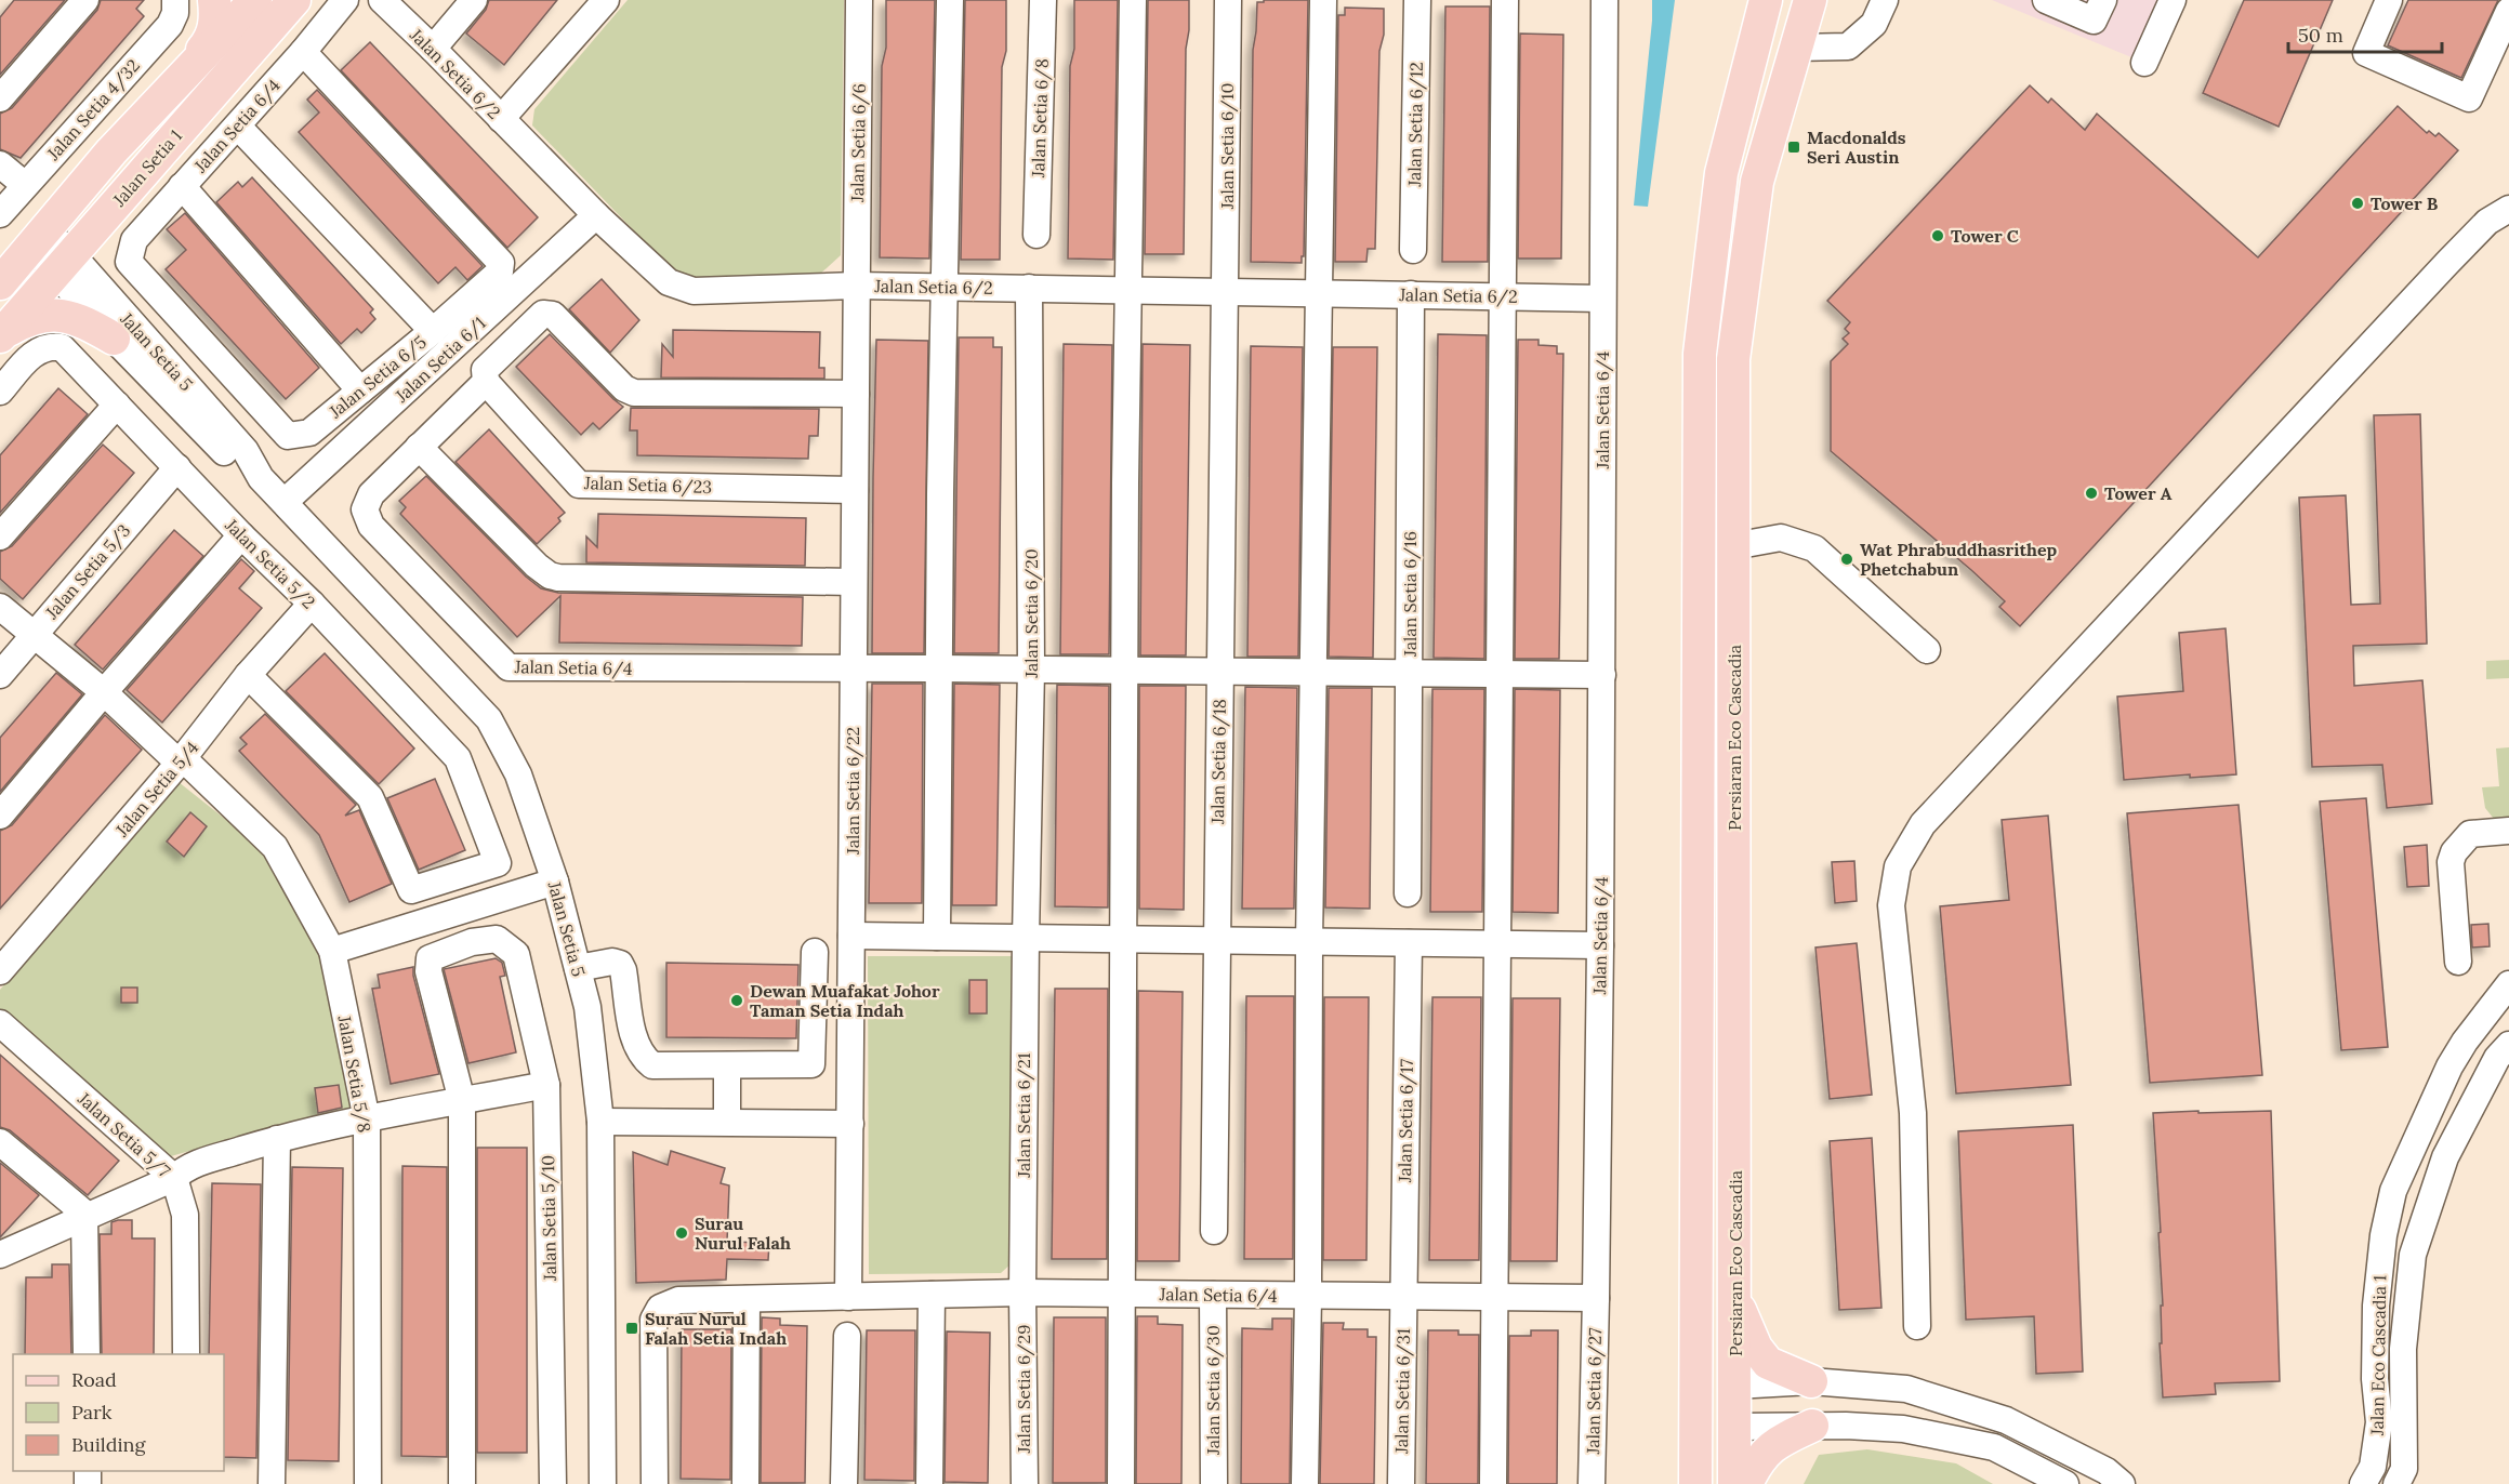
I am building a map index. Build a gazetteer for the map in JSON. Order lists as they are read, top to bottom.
{
  "streets": {
    "main road": ["Jalan Setia 1", "Persiaran Eco Cascadia"],
    "street": [
      "Jalan Setia 6/2",
      "Jalan Setia 4/32",
      "Jalan Setia 6/8",
      "Jalan Setia 6/12",
      "Jalan Setia 6/4",
      "Jalan Setia 6/6",
      "Jalan Setia 6/10",
      "Jalan Setia 5",
      "Jalan Setia 6/1",
      "Jalan Setia 6/5",
      "Jalan Setia 6/23",
      "Jalan Setia 5/2",
      "Jalan Setia 5/3",
      "Jalan Setia 6/16",
      "Jalan Setia 6/20",
      "Jalan Setia 6/18",
      "Jalan Setia 5/4",
      "Jalan Setia 6/22",
      "Jalan Setia 5/8",
      "Jalan Setia 6/21",
      "Jalan Setia 6/17",
      "Jalan Setia 5/7",
      "Jalan Setia 5/10",
      "Jalan Eco Cascadia 1",
      "Jalan Setia 6/29",
      "Jalan Setia 6/30",
      "Jalan Setia 6/31",
      "Jalan Setia 6/27"
    ]
  },
  "crossings": [
    ["Jalan Setia 6/2", "Jalan Setia 6/4"],
    ["Jalan Setia 6/2", "Jalan Setia 6/6"],
    ["Jalan Setia 6/2", "Jalan Setia 6/10"],
    ["Jalan Setia 6/2", "Jalan Setia 6/1"],
    ["Jalan Setia 6/2", "Jalan Setia 6/16"],
    ["Jalan Setia 6/2", "Jalan Setia 6/20"],
    ["Jalan Setia 6/2", "Jalan Setia 6/18"],
    ["Jalan Setia 6/2", "Jalan Setia 6/22"],
    ["Jalan Setia 6/4", "Jalan Setia 6/5"],
    ["Jalan Setia 6/4", "Jalan Setia 6/16"],
    ["Jalan Setia 6/4", "Jalan Setia 6/20"],
    ["Jalan Setia 6/4", "Jalan Setia 6/18"],
    ["Jalan Setia 6/4", "Jalan Setia 6/22"],
    ["Jalan Setia 6/4", "Jalan Setia 6/21"],
    ["Jalan Setia 6/4", "Jalan Setia 6/17"],
    ["Jalan Setia 6/4", "Jalan Setia 6/29"],
    ["Jalan Setia 6/4", "Jalan Setia 6/30"],
    ["Jalan Setia 6/4", "Jalan Setia 6/31"],
    ["Jalan Setia 6/4", "Jalan Setia 6/27"],
    ["Jalan Setia 6/6", "Jalan Setia 6/22"],
    ["Jalan Setia 6/10", "Jalan Setia 6/18"],
    ["Jalan Setia 1", "Jalan Setia 5"],
    ["Jalan Setia 5", "Jalan Setia 6/1"],
    ["Jalan Setia 6/23", "Jalan Setia 6/22"],
    ["Jalan Setia 5/2", "Jalan Setia 5/3"],
    ["Jalan Setia 5/2", "Jalan Setia 5/4"],
    ["Jalan Setia 5/3", "Jalan Setia 5/8"],
    ["Jalan Setia 6/20", "Jalan Setia 6/21"],
    ["Jalan Setia 5/4", "Jalan Setia 5/8"],
    ["Jalan Setia 6/21", "Jalan Setia 6/29"],
    ["Jalan Setia 6/17", "Jalan Setia 6/31"]
  ],
  "places": {
    "transit": ["Macdonalds Seri Austin", "Surau Nurul Falah Setia Indah"],
    "other": [
      "Tower B",
      "Tower C",
      "Tower A",
      "Wat Phrabuddhasrithep Phetchabun",
      "Dewan Muafakat Johor Taman Setia Indah",
      "Surau Nurul Falah"
    ]
  },
  "legend": ["Road", "Park", "Building"],
  "scale_bar": "50 m"
}
